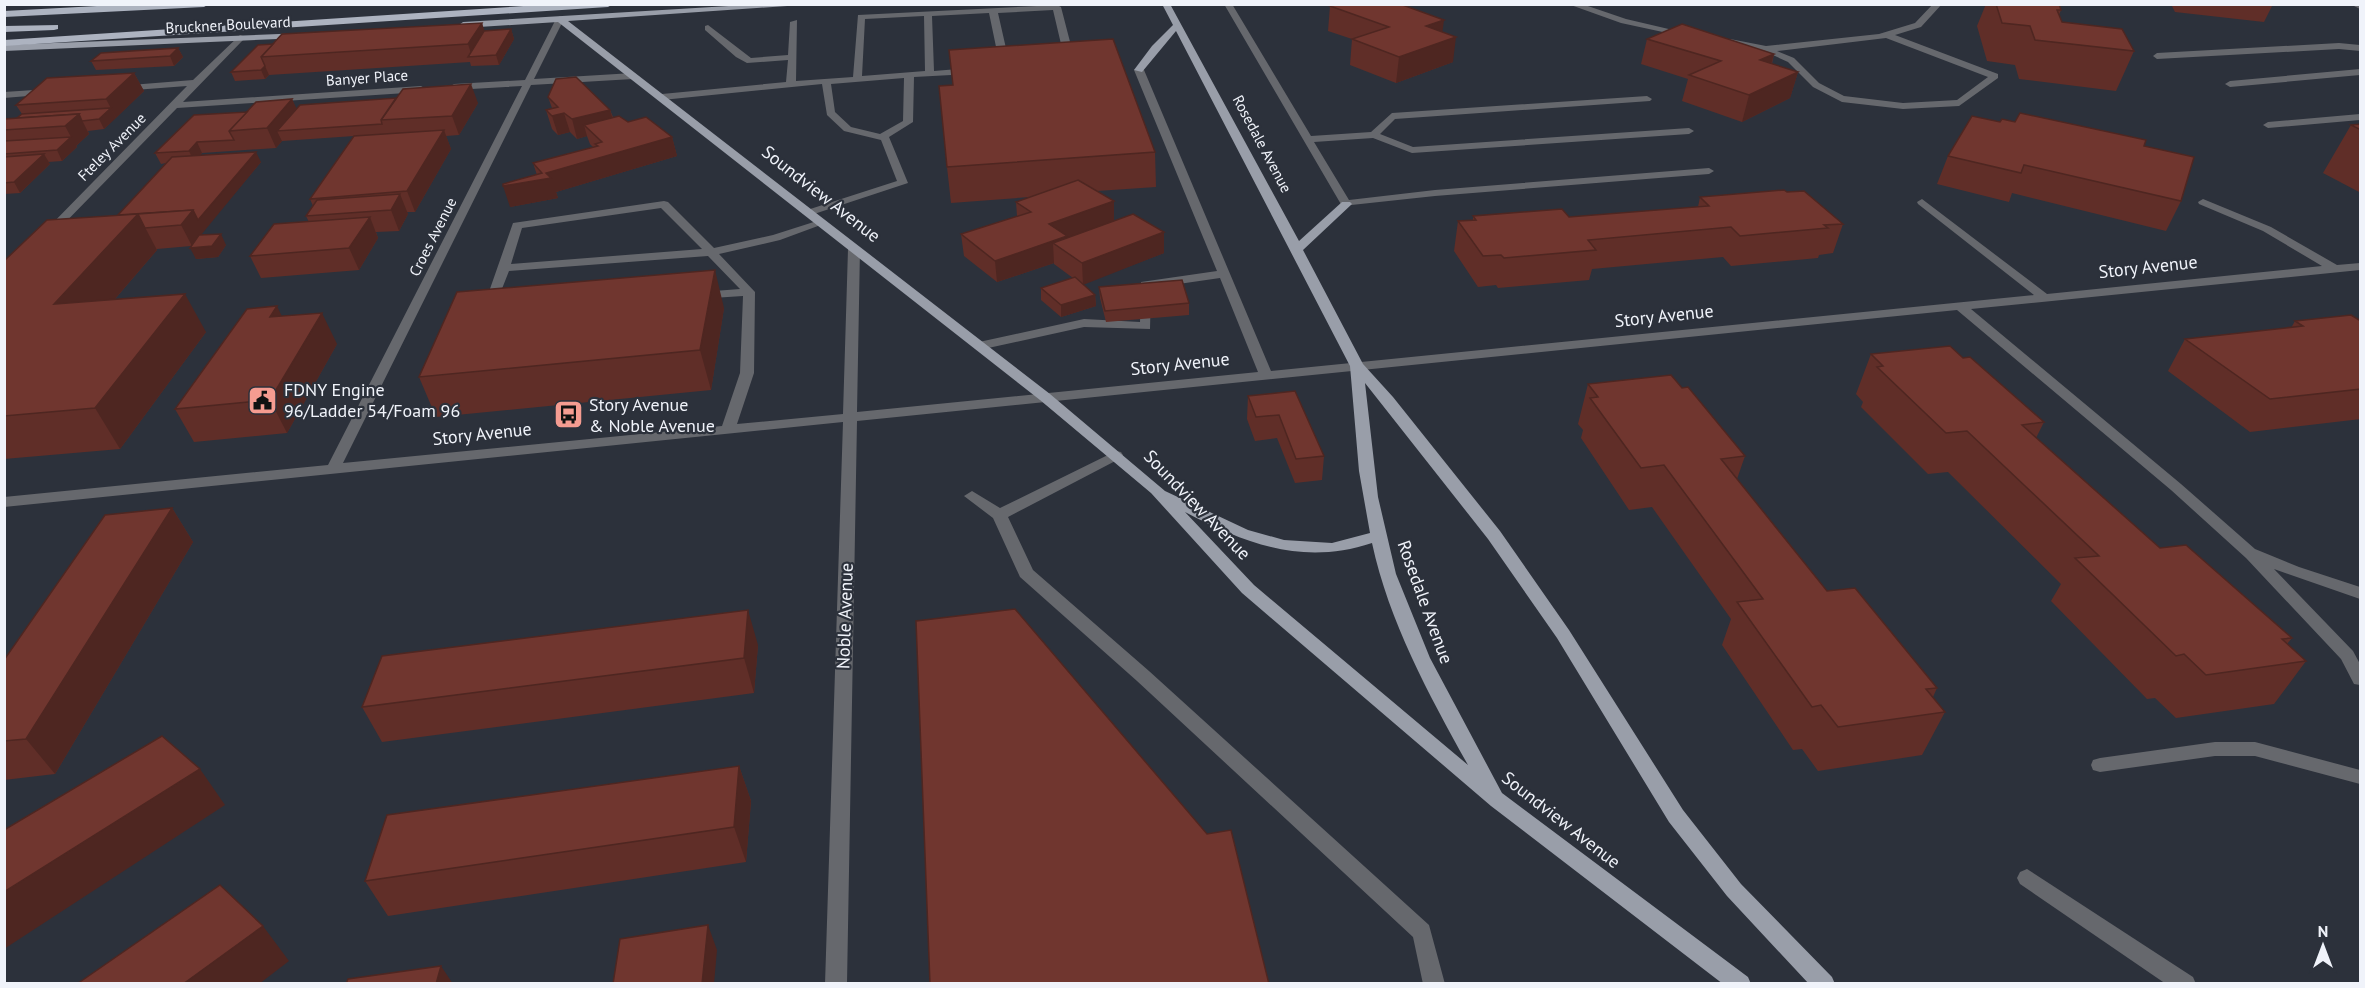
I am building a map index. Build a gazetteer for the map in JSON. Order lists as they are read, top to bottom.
{
  "streets": {
    "main road": ["Bruckner Boulevard", "Rosedale Avenue", "Soundview Avenue"],
    "street": [
      "Banyer Place",
      "Fteley Avenue",
      "Croes Avenue",
      "Story Avenue",
      "Noble Avenue"
    ]
  },
  "crossings": [
    ["Bruckner Boulevard", "Fteley Avenue"],
    ["Banyer Place", "Fteley Avenue"],
    ["Rosedale Avenue", "Soundview Avenue"],
    ["Rosedale Avenue", "Story Avenue"],
    ["Soundview Avenue", "Croes Avenue"],
    ["Soundview Avenue", "Story Avenue"],
    ["Soundview Avenue", "Noble Avenue"],
    ["Croes Avenue", "Story Avenue"],
    ["Story Avenue", "Noble Avenue"]
  ],
  "places": {
    "public building": ["FDNY Engine 96/Ladder 54/Foam 96"],
    "bus stop": ["Story Avenue & Noble Avenue"]
  },
  "north": "top"
}
